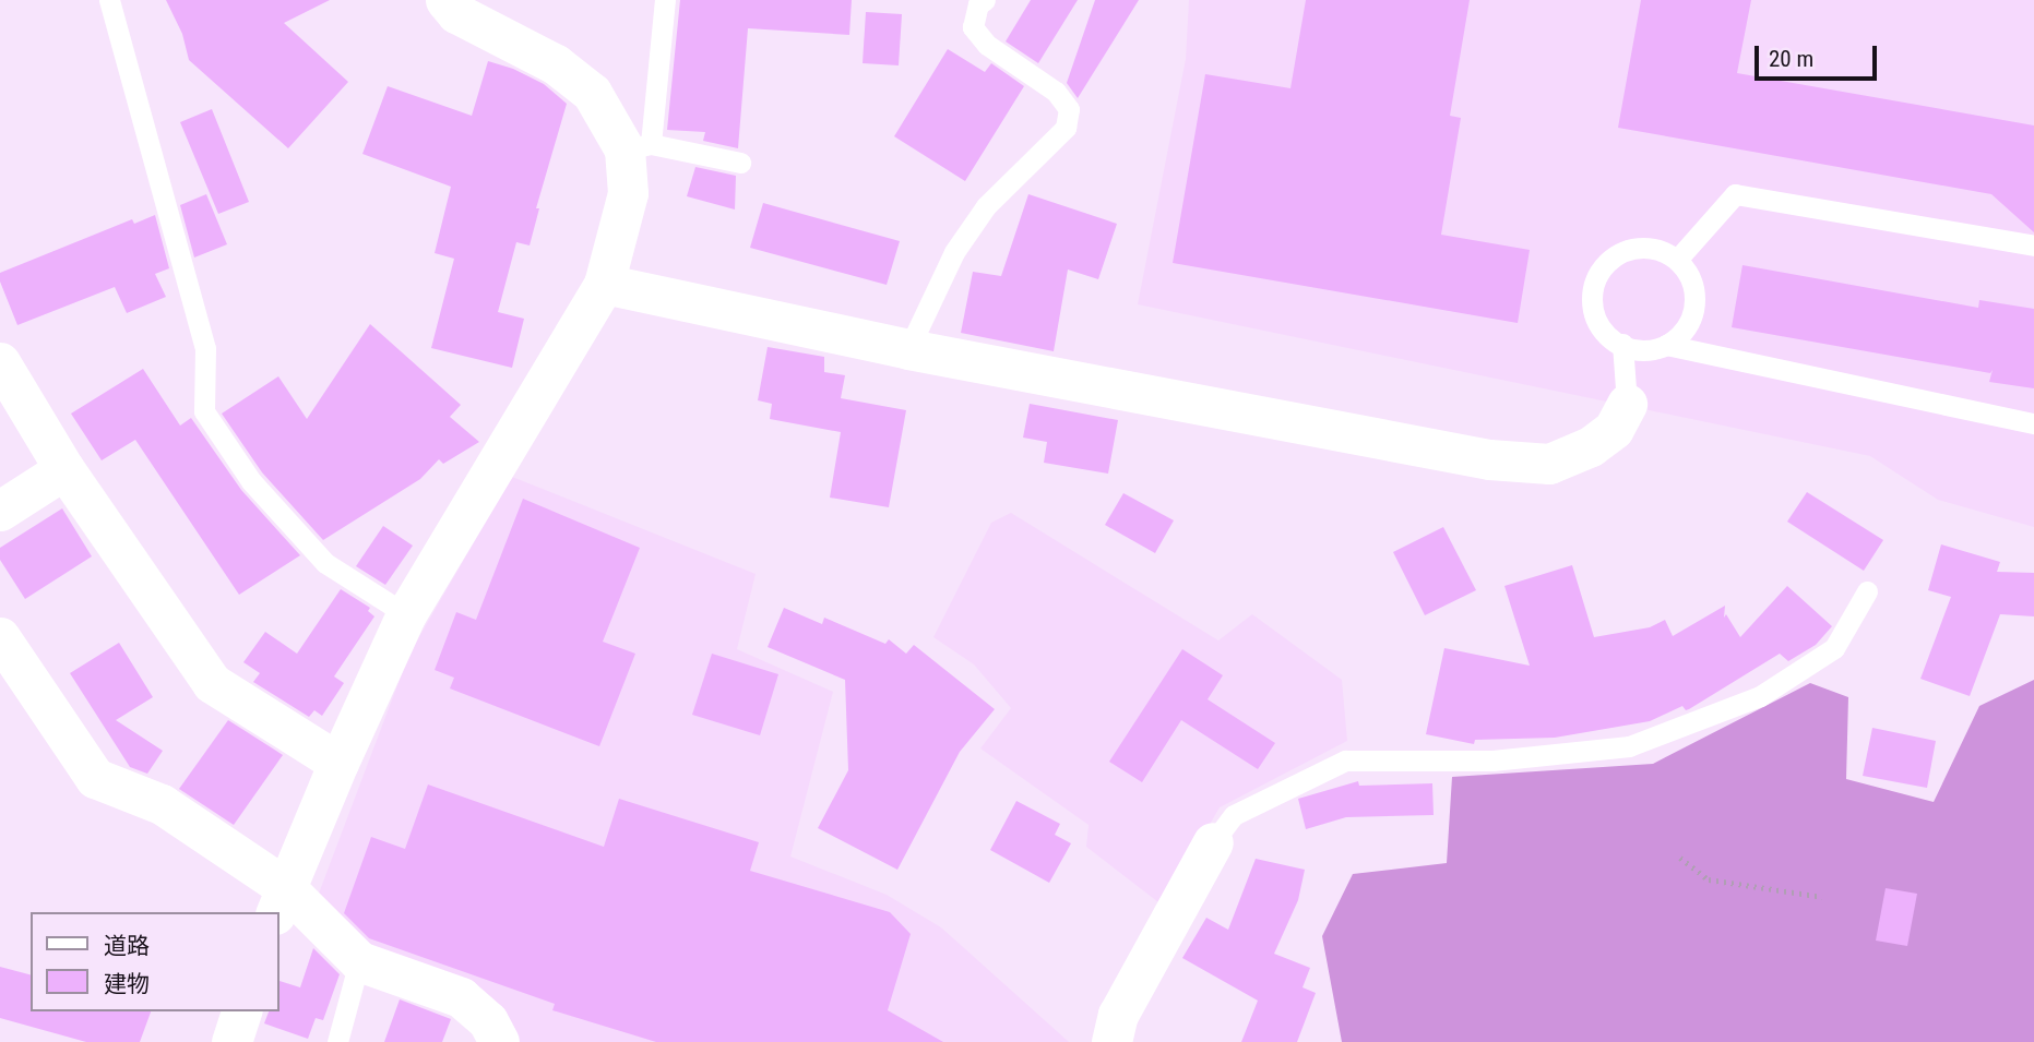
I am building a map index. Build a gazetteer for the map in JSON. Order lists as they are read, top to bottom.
{
  "legend": ["道路", "建物"],
  "scale_bar": "20 m"
}
